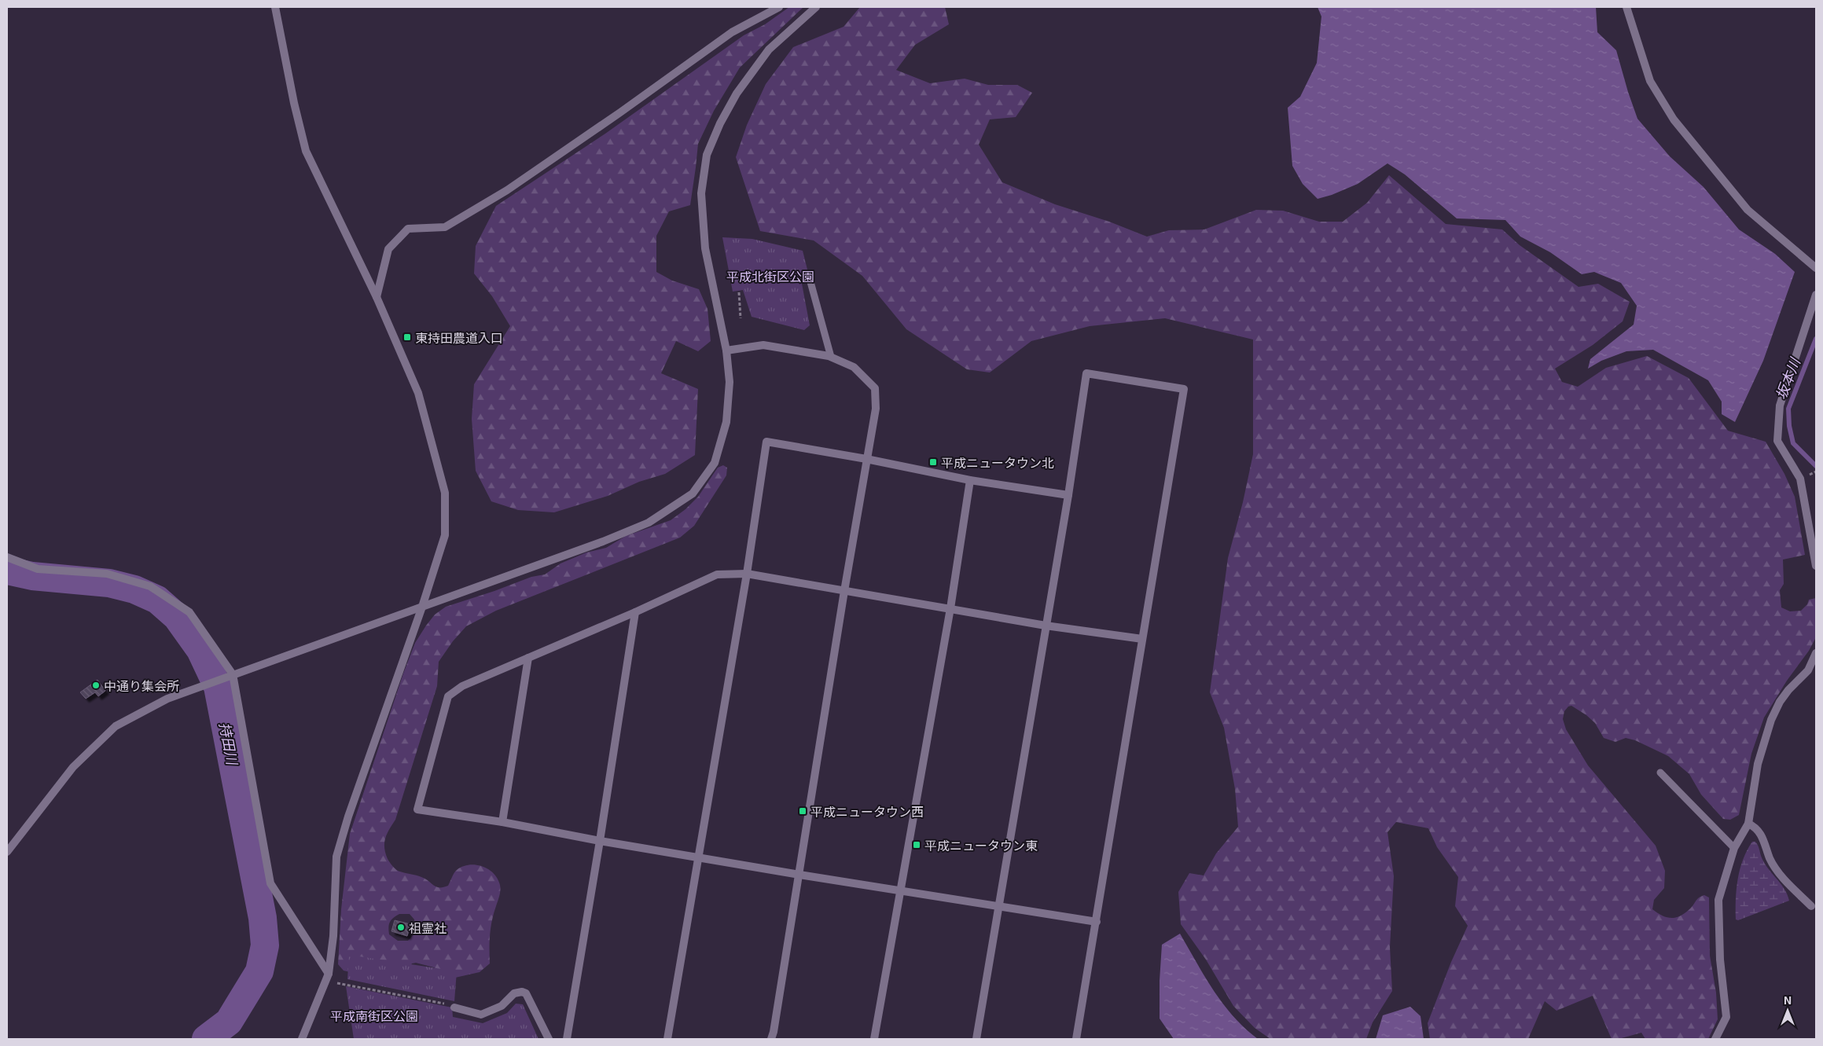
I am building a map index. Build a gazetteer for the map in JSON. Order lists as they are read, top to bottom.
{
  "water": ["坂本川", "持田川"],
  "parks": ["平成北街区公園", "平成南街区公園"],
  "places": {
    "transit": [
      "東持田農道入口",
      "平成ニュータウン北",
      "平成ニュータウン西",
      "平成ニュータウン東"
    ],
    "other": ["中通り集会所", "祖霊社"]
  },
  "north": "top"
}
